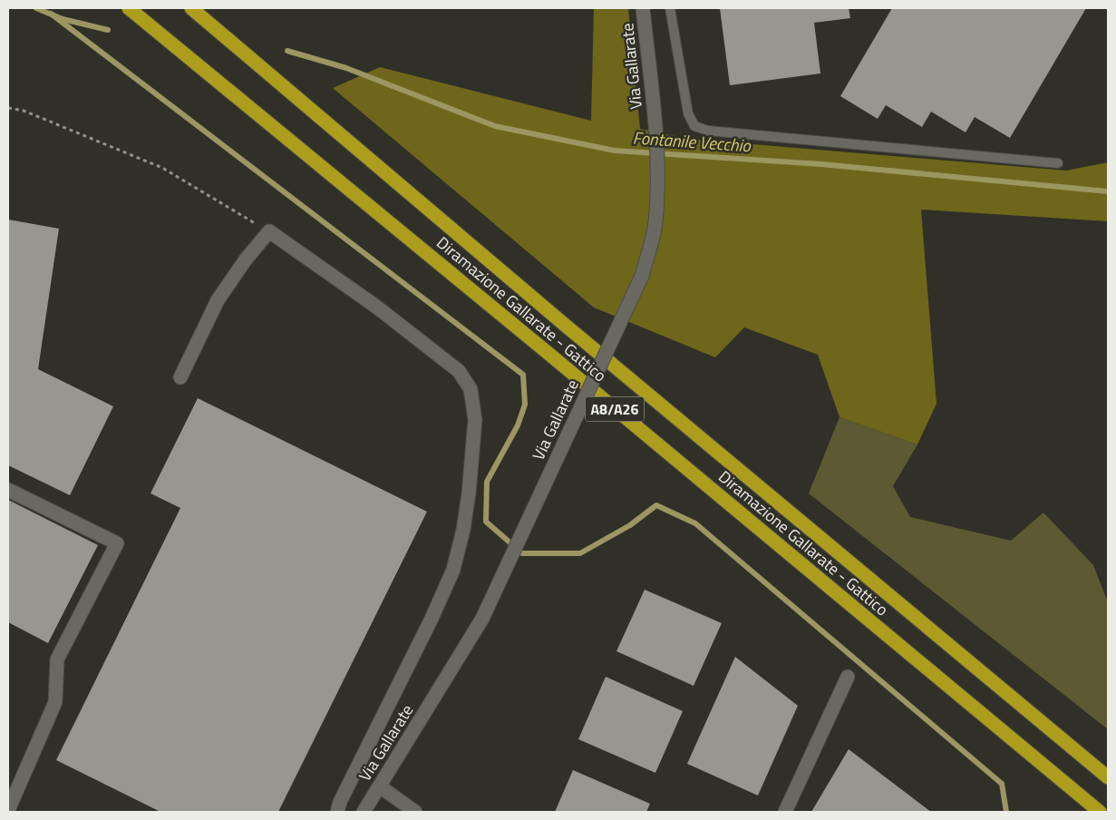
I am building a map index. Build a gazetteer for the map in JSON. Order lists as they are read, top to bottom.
{
  "streets": {
    "highway": ["Diramazione Gallarate - Gattico", "A8/A26"],
    "street": ["Via Gallarate"]
  },
  "water": ["Fontanile Vecchio"]
}
